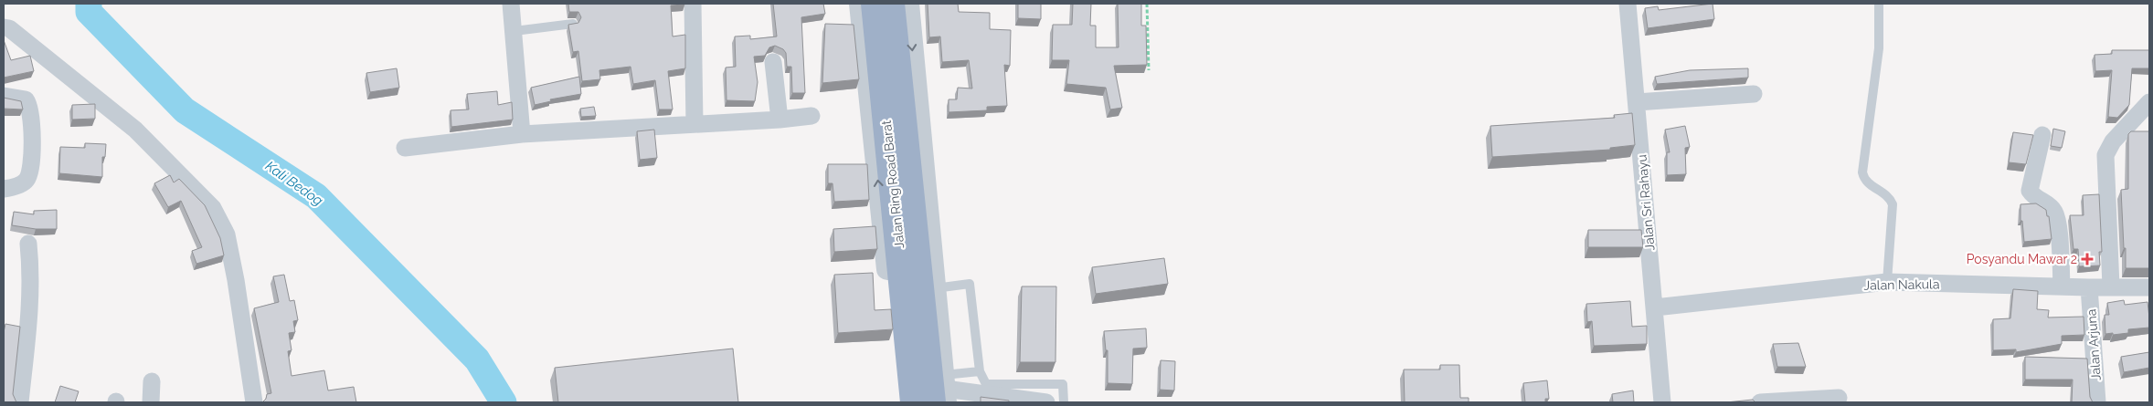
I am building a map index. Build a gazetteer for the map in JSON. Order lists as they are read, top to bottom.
{
  "streets": {
    "highway": ["Jalan Ring Road Barat"],
    "street": ["Jalan Sri Rahayu", "Jalan Nakula", "Jalan Arjuna"]
  },
  "crossings": [
    ["Jalan Sri Rahayu", "Jalan Nakula"],
    ["Jalan Nakula", "Jalan Arjuna"]
  ],
  "water": ["Kali Bedog"],
  "places": {
    "health": ["Posyandu Mawar 2"]
  }
}
